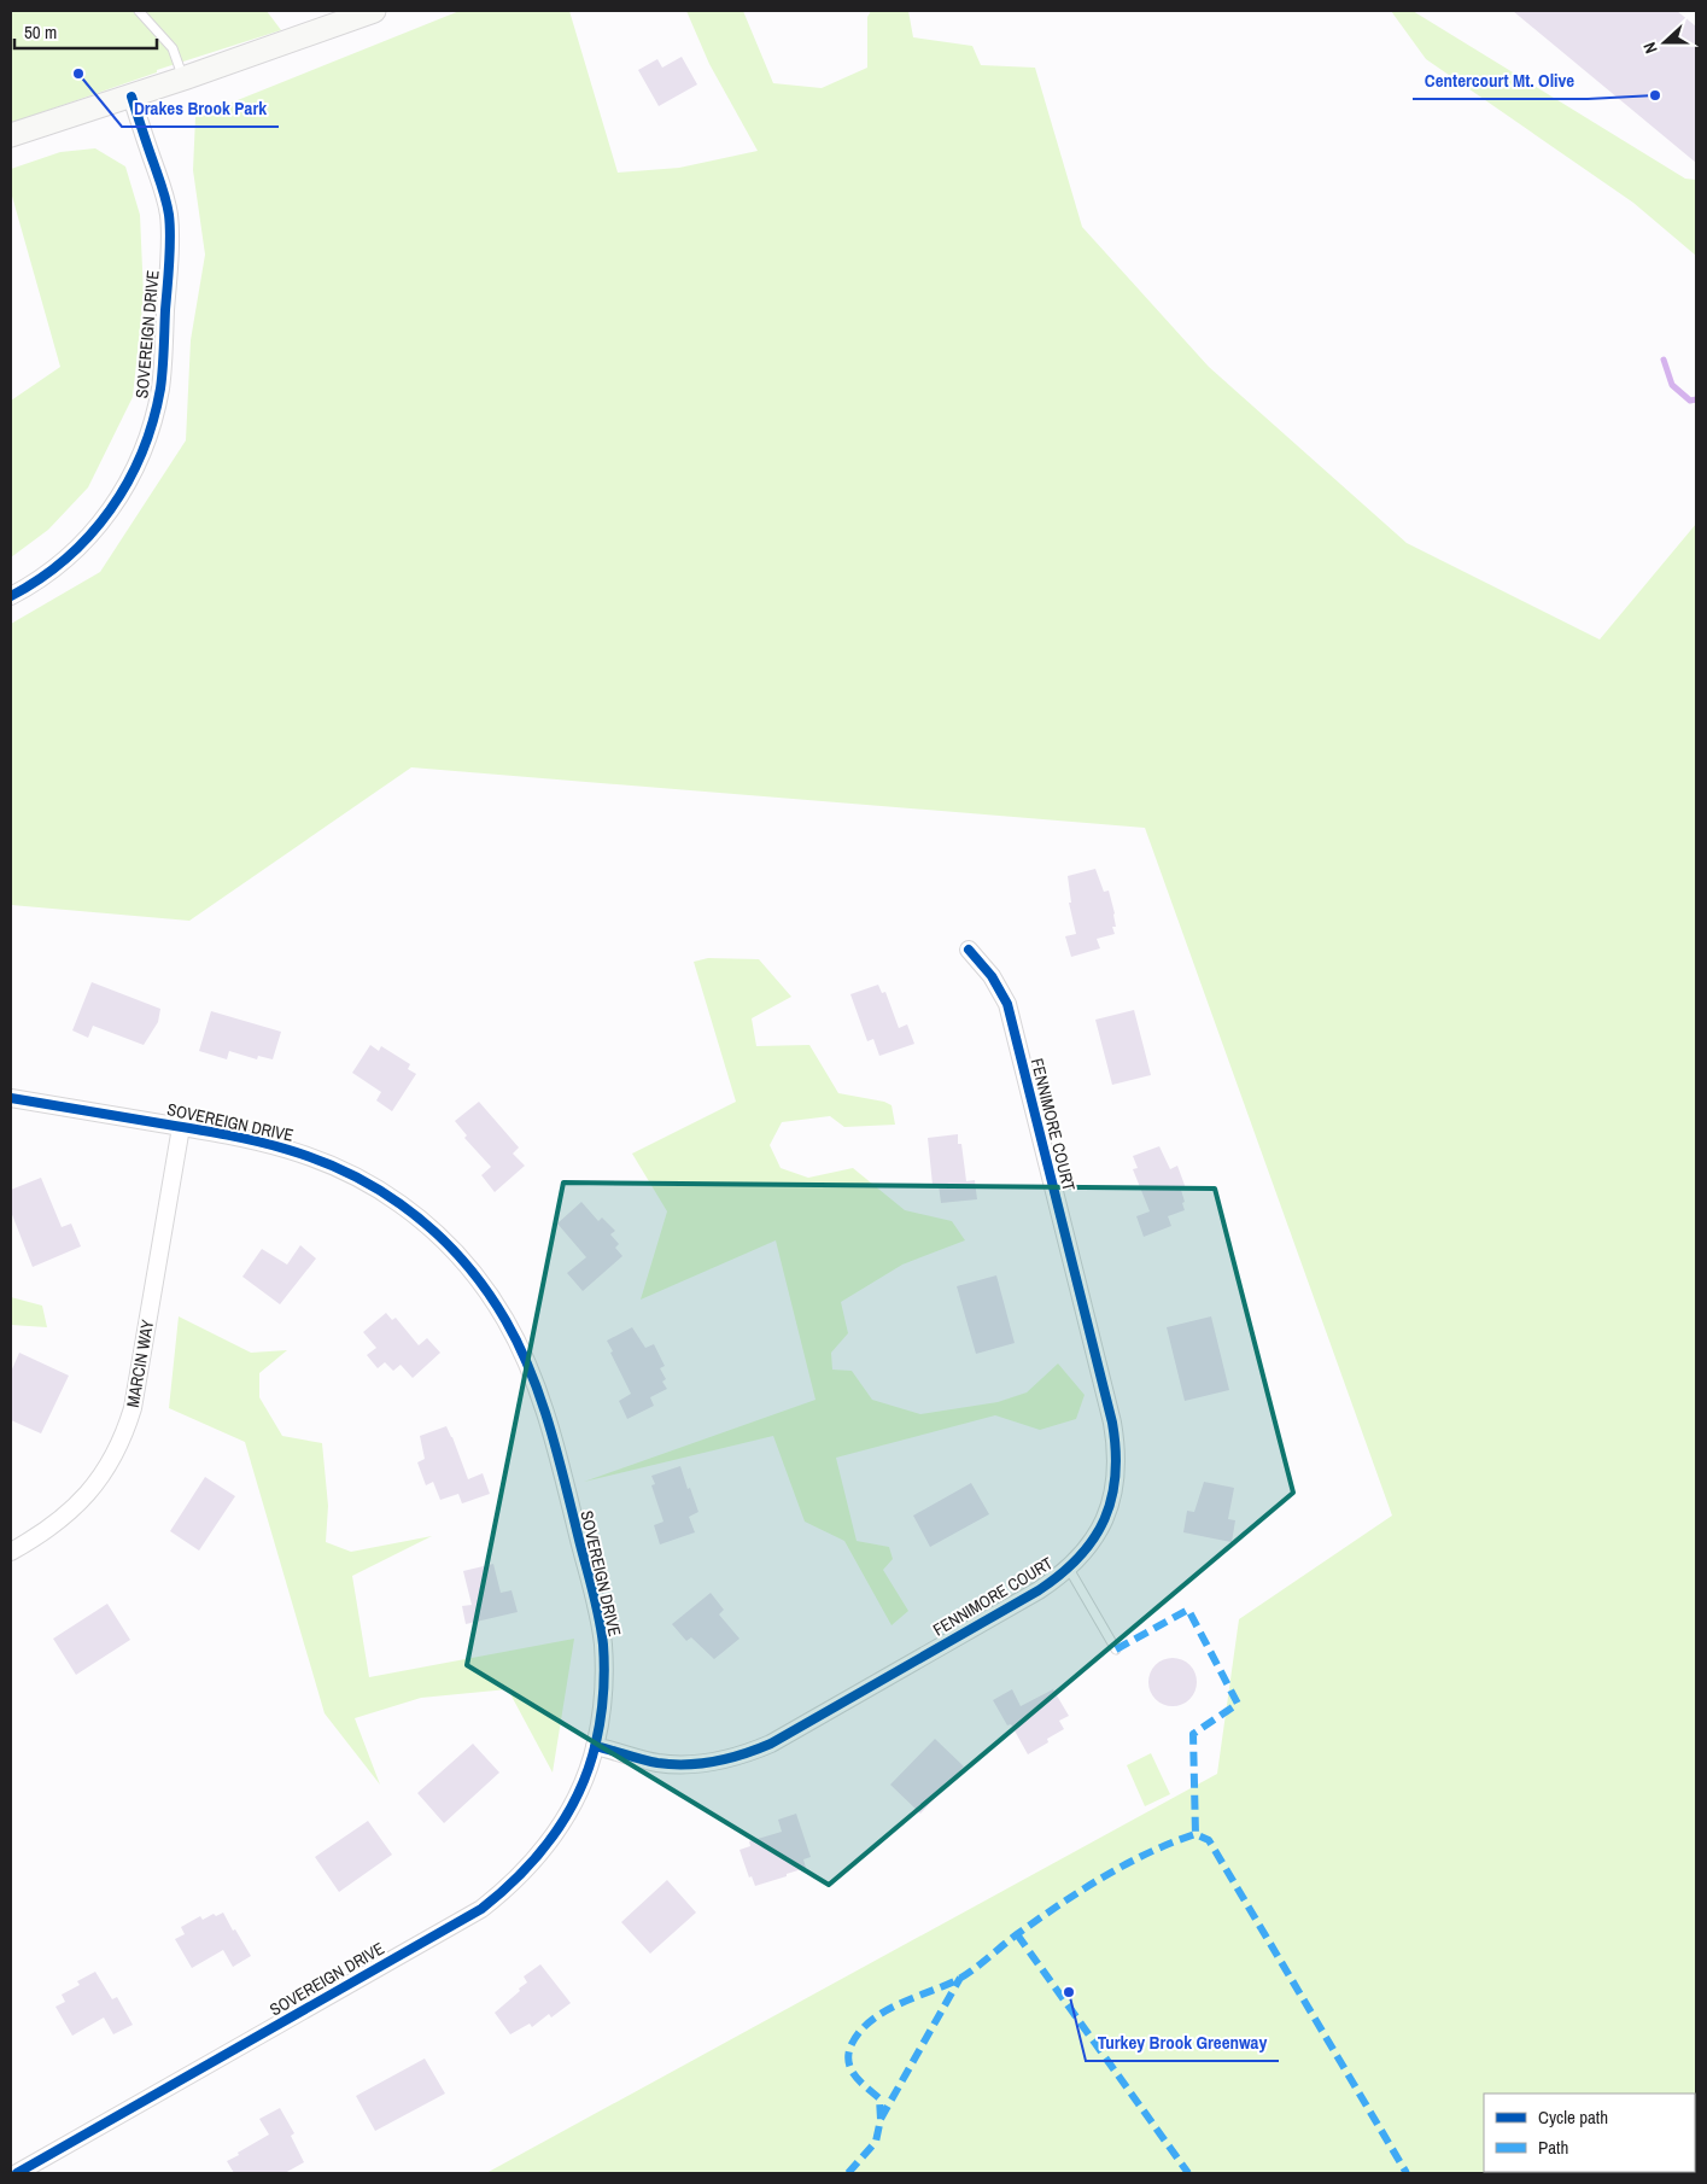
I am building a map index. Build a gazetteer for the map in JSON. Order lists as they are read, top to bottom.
{
  "streets": {
    "street": ["SOVEREIGN DRIVE", "FENNIMORE COURT", "MARCIN WAY"]
  },
  "crossings": [
    ["SOVEREIGN DRIVE", "FENNIMORE COURT"],
    ["SOVEREIGN DRIVE", "MARCIN WAY"]
  ],
  "places": ["Drakes Brook Park", "Centercourt Mt. Olive", "Turkey Brook Greenway"],
  "legend": ["Cycle path", "Path"],
  "scale_bar": "50 m",
  "north": "left"
}
